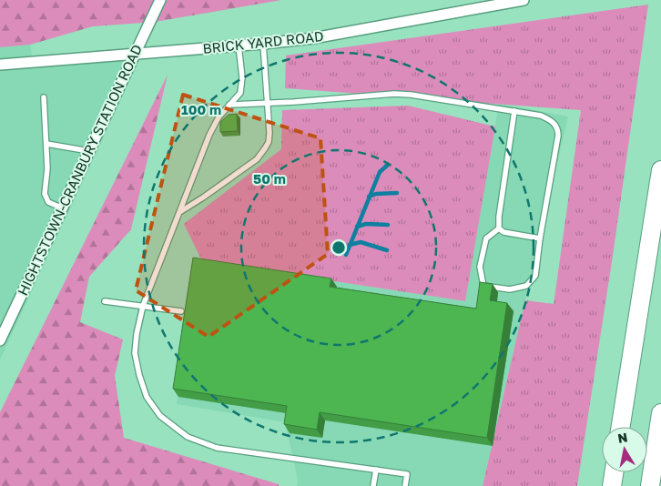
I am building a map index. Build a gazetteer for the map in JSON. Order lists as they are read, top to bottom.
{
  "streets": {
    "street": ["BRICK YARD ROAD", "HIGHTSTOWN-CRANBURY STATION ROAD"]
  },
  "crossings": [
    ["BRICK YARD ROAD", "HIGHTSTOWN-CRANBURY STATION ROAD"]
  ],
  "north": "top",
  "rings": ["100 m", "50 m"]
}
